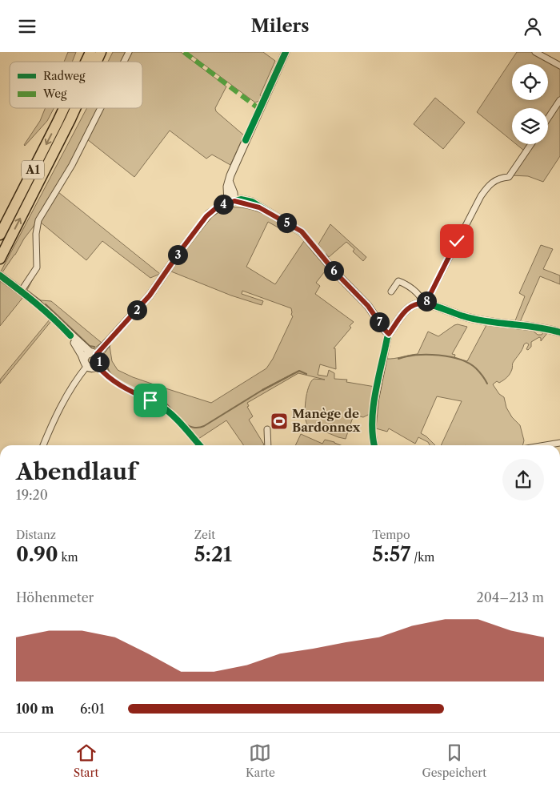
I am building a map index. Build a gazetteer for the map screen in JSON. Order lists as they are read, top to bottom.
{
  "streets": {
    "highway": ["A1"]
  },
  "places": {
    "sports": ["Manège de Bardonnex"]
  },
  "legend": ["Radweg", "Weg"],
  "page": {
    "header": "Milers",
    "pins": [
      "4",
      "5",
      "3",
      "6",
      "8",
      "2",
      "7",
      "1"
    ],
    "heading": ["Abendlauf", "19:20"],
    "stats": [
      ["Distanz", "0.90 km"],
      ["Zeit", "5:21"],
      ["Tempo", "5:57 /km"]
    ],
    "chart": ["Höhenmeter", "204–213 m"],
    "list": [
      {
        "name": "100 m",
        "note": "6:01"
      }
    ],
    "tabs": ["Start", "Karte", "Gespeichert"]
  }
}
